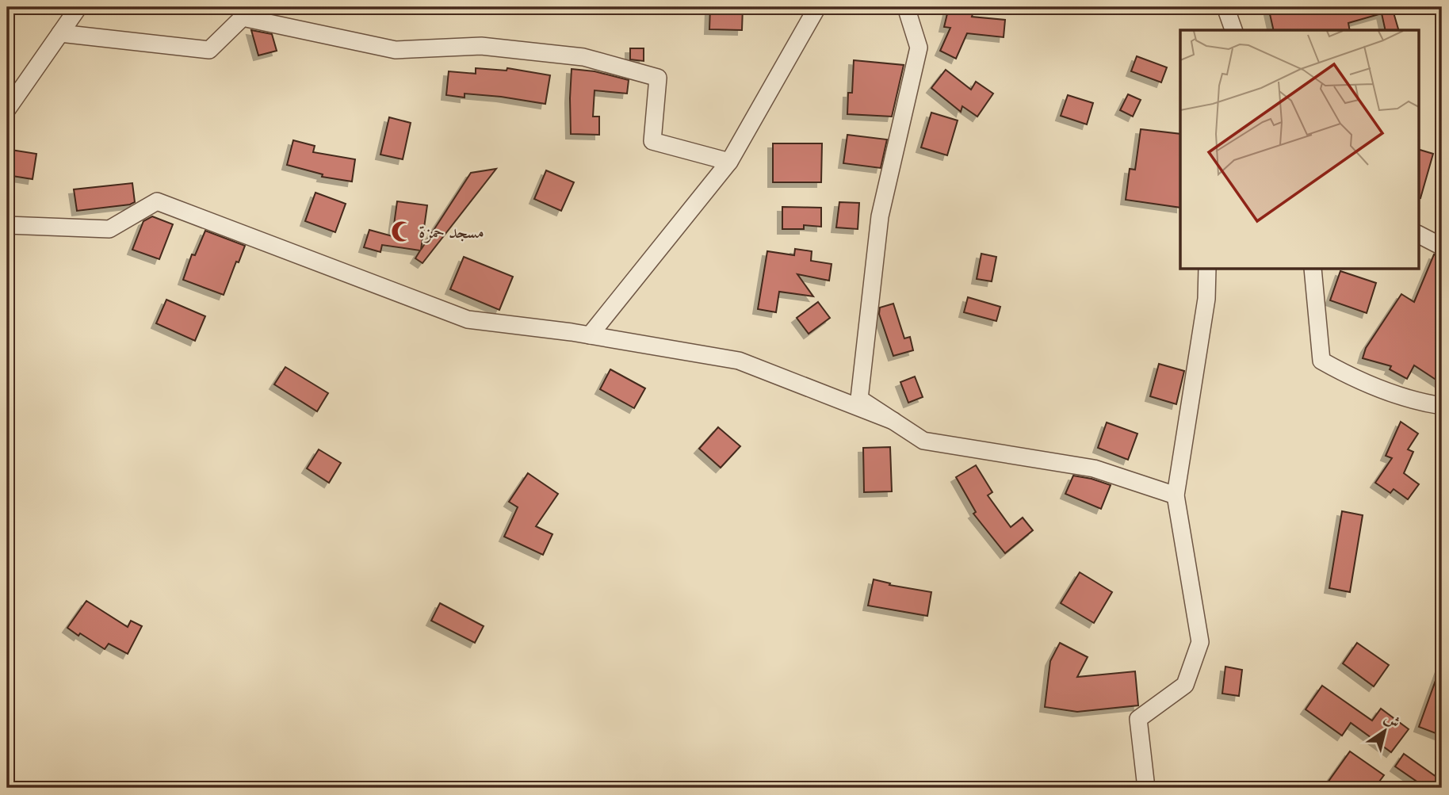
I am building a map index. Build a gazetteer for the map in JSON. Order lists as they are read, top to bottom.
{
  "places": {
    "mosque": ["مسجد حمزة"]
  },
  "north": "top right"
}
